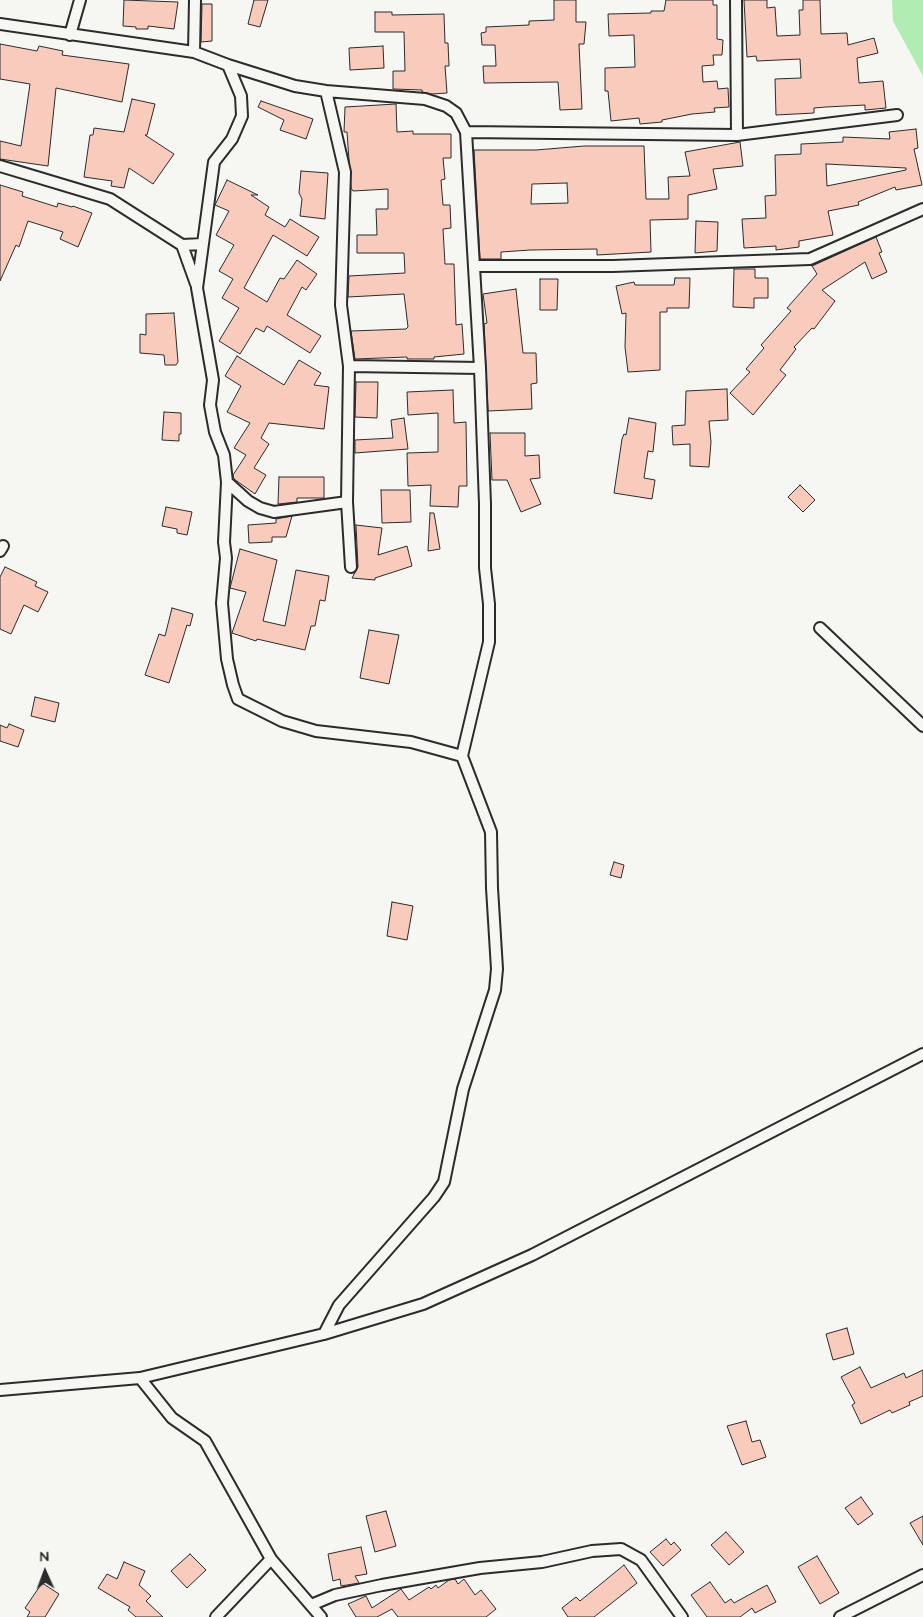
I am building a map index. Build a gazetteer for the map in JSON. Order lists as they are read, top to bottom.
{
  "north": "top"
}
